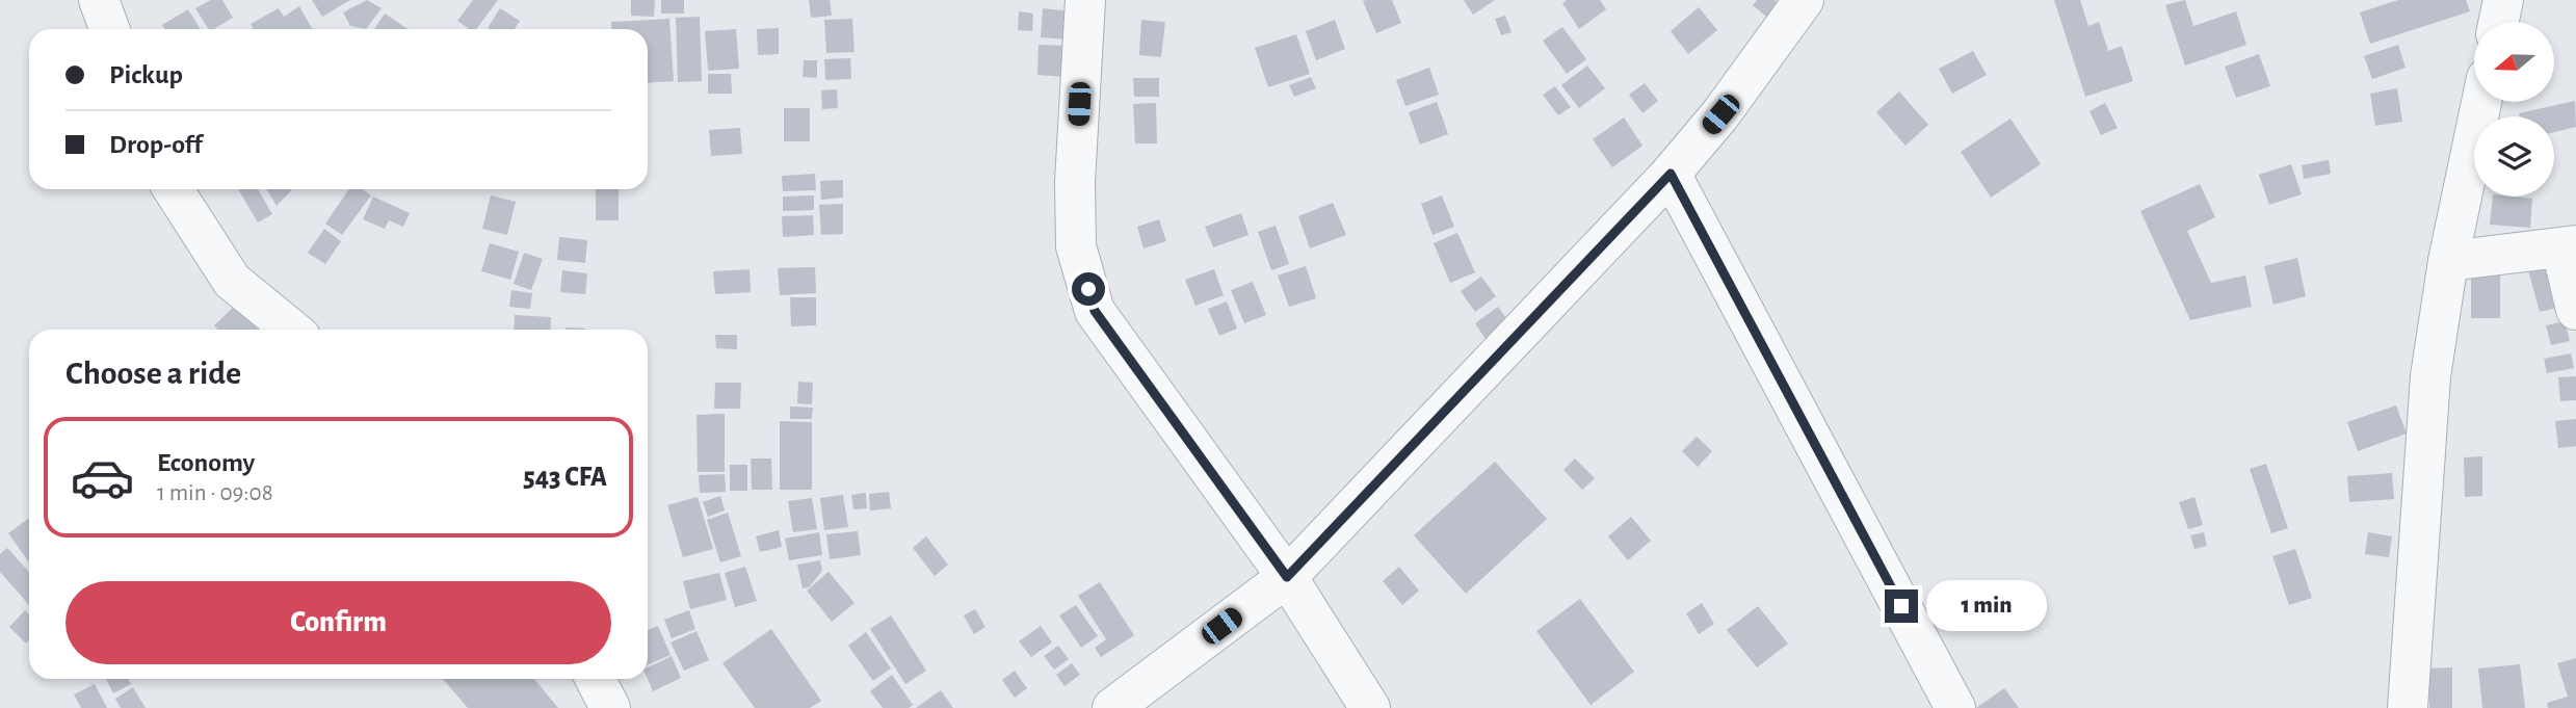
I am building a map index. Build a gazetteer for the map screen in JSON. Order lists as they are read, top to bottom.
{
  "north": "left",
  "page": {
    "banner": ["Pickup", "Drop-off"],
    "heading": "Choose a ride",
    "list": [
      {
        "name": "Economy",
        "note": "1 min · 09:08",
        "value": "543 CFA"
      }
    ],
    "buttons": "Confirm",
    "bubble": "1 min"
  }
}
